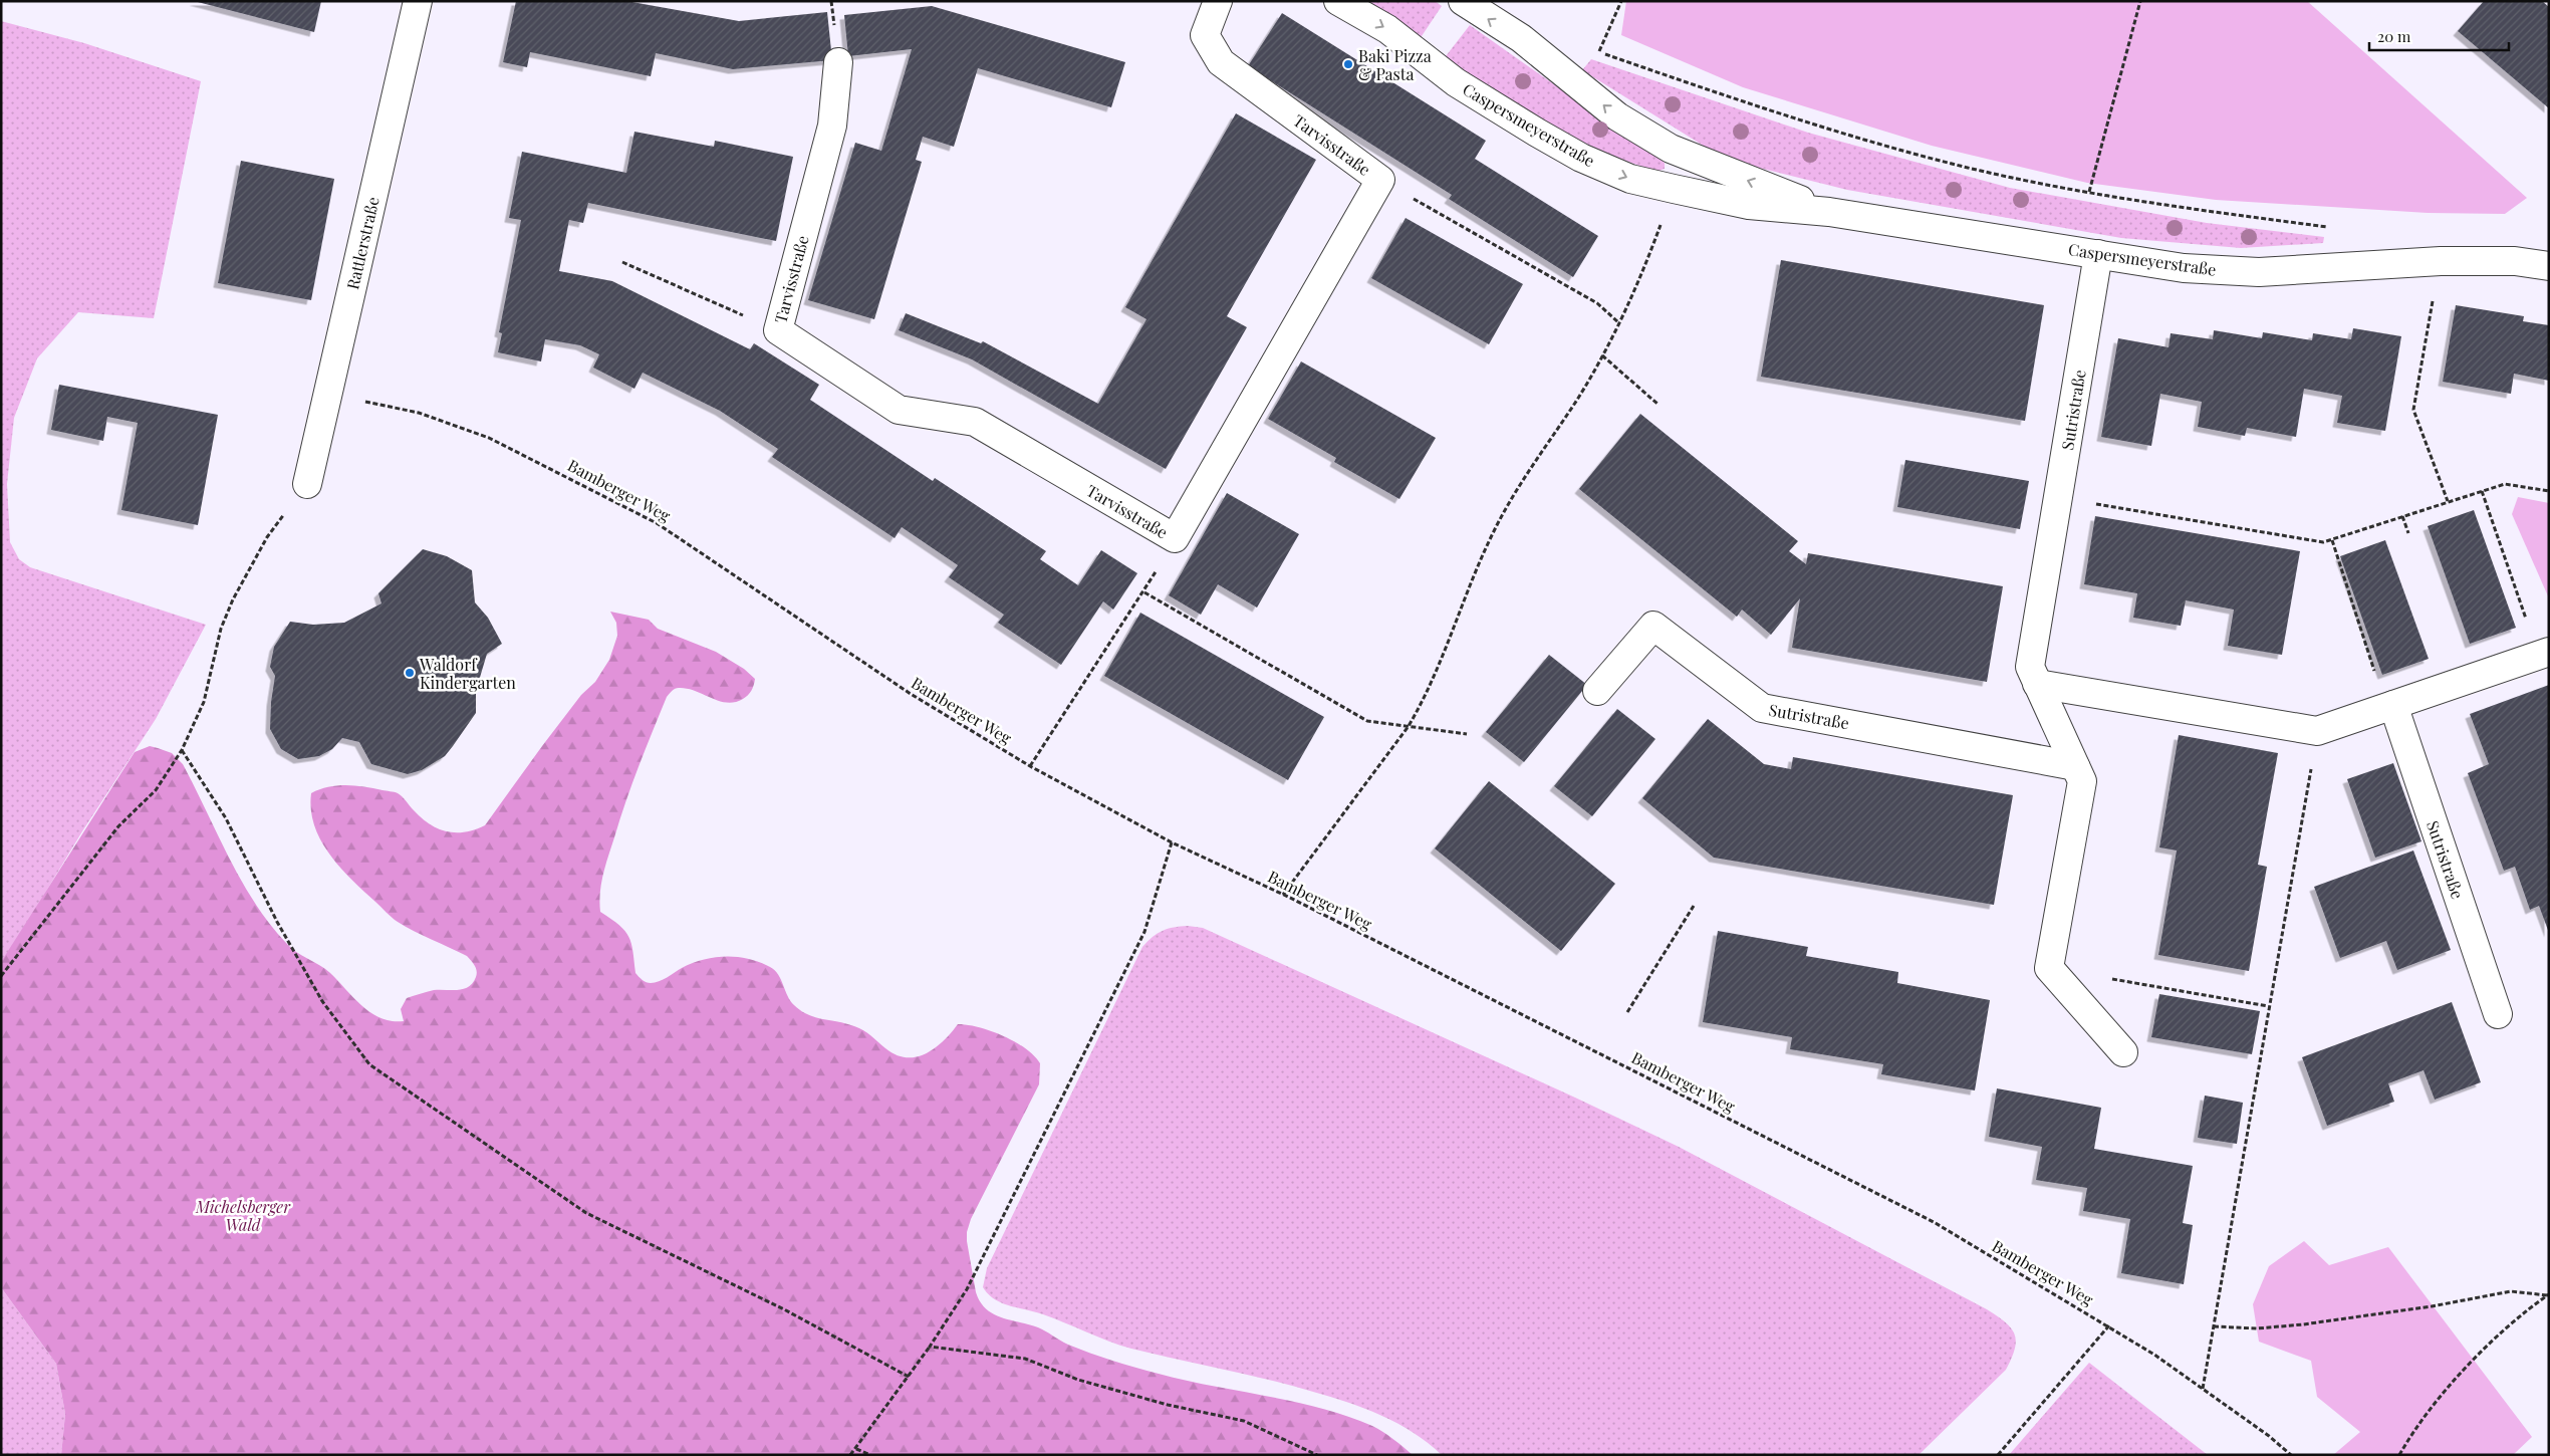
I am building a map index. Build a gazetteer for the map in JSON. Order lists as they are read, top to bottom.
{
  "streets": {
    "street": [
      "Caspersmeyerstraße",
      "Tarvisstraße",
      "Rattlerstraße",
      "Sutristraße"
    ],
    "path": ["Bamberger Weg"]
  },
  "crossings": [
    ["Caspersmeyerstraße", "Sutristraße"],
    ["Rattlerstraße", "Bamberger Weg"]
  ],
  "parks": ["Michelsberger Wald"],
  "places": ["Baki Pizza & Pasta", "Waldorf Kindergarten"],
  "scale_bar": "20 m"
}
